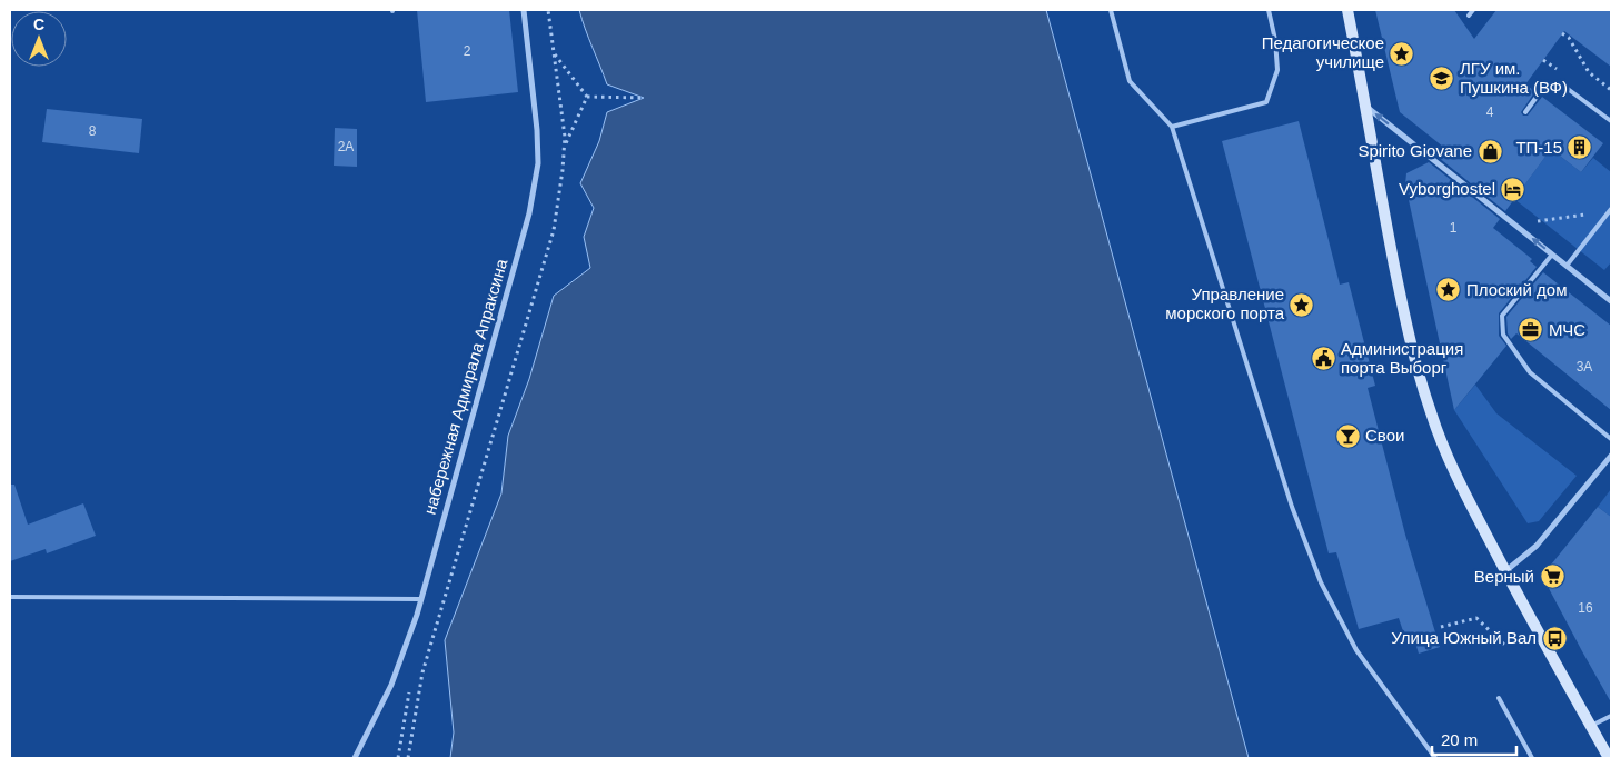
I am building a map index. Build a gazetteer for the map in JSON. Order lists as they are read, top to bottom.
{
  "streets": {
    "street": ["набережная Адмирала Апраксина"]
  },
  "places": {
    "place": ["Педагогическое училище", "Плоский дом", "Управление морского порта"],
    "school or university": ["ЛГУ им. Пушкина (ВФ)"],
    "building": ["ТП-15"],
    "shop": ["Spirito Giovane"],
    "hotel": ["Vyborghostel"],
    "office": ["МЧС"],
    "public building": ["Администрация порта Выборг"],
    "bar": ["Свои"],
    "supermarket": ["Верный"],
    "bus stop": ["Улица Южный Вал"]
  },
  "house_numbers": [
    "2",
    "4",
    "8",
    "2А",
    "1",
    "3А",
    "16"
  ],
  "scale_bar": "20 m",
  "north": "top"
}
